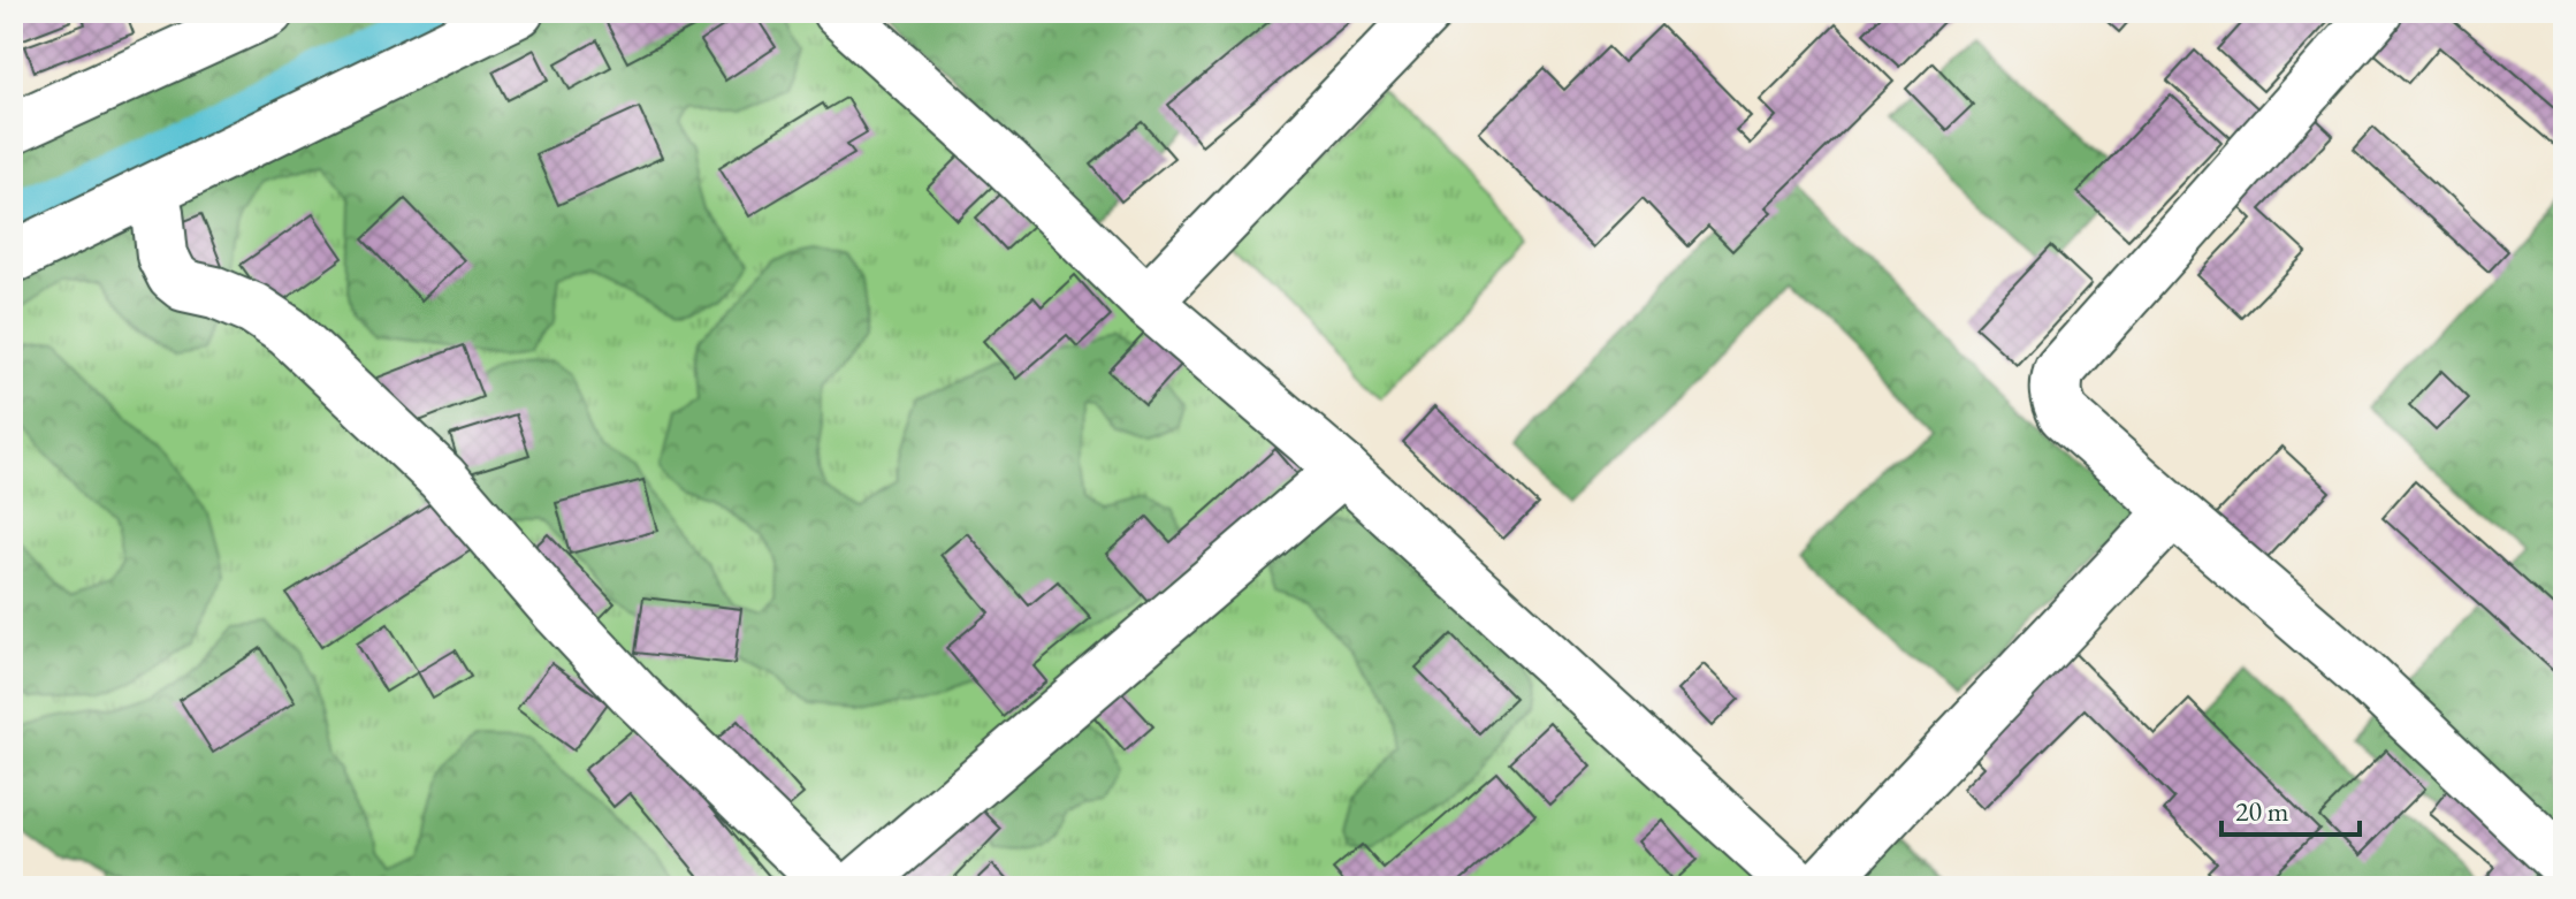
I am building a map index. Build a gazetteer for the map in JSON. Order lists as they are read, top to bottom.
{
  "scale_bar": "20 m"
}
